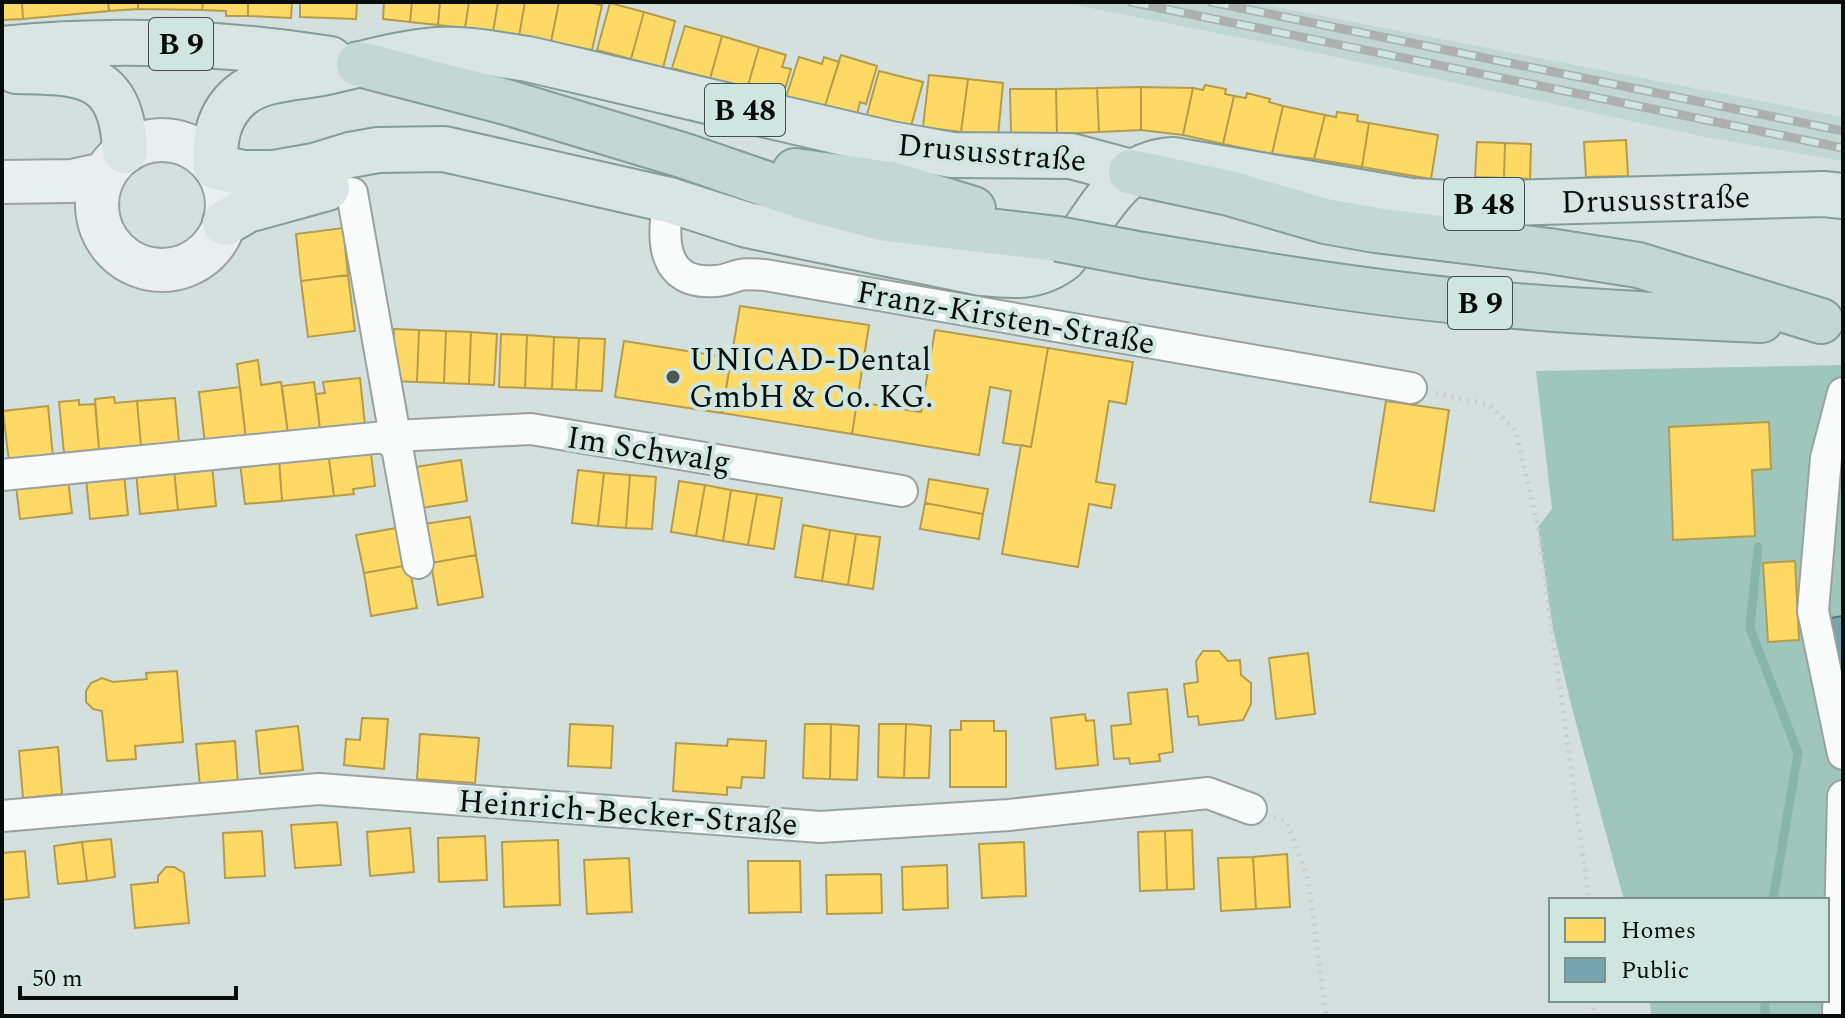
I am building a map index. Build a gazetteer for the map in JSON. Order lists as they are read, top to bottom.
{
  "streets": {
    "highway": ["B 9"],
    "main road": ["B 48", "Drususstraße"],
    "street": ["Franz-Kirsten-Straße", "Im Schwalg", "Heinrich-Becker-Straße"]
  },
  "crossings": [
    ["B 9", "Drususstraße"]
  ],
  "places": ["UNICAD-Dental GmbH & Co. KG."],
  "legend": ["Homes", "Public"],
  "scale_bar": "50 m"
}
